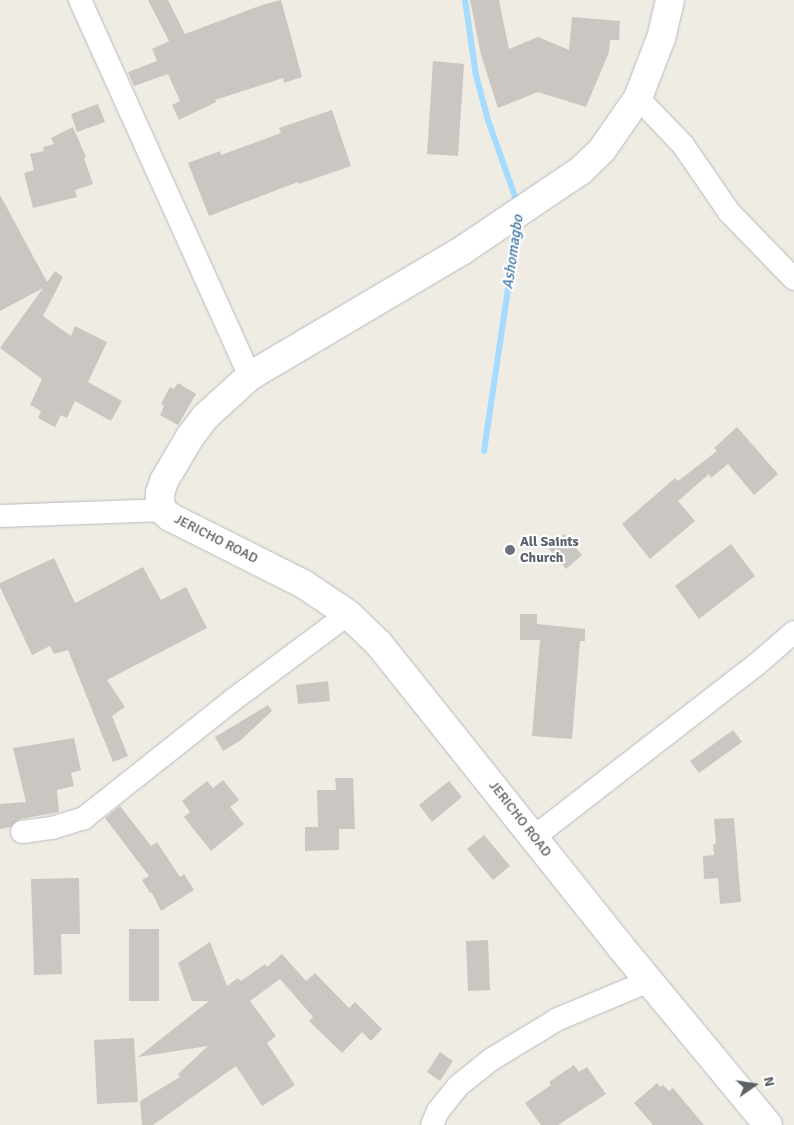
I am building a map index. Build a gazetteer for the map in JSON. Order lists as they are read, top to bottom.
{
  "streets": {
    "street": ["JERICHO ROAD"]
  },
  "water": ["Ashomagbo"],
  "places": ["All Saints Church"],
  "north": "right"
}
